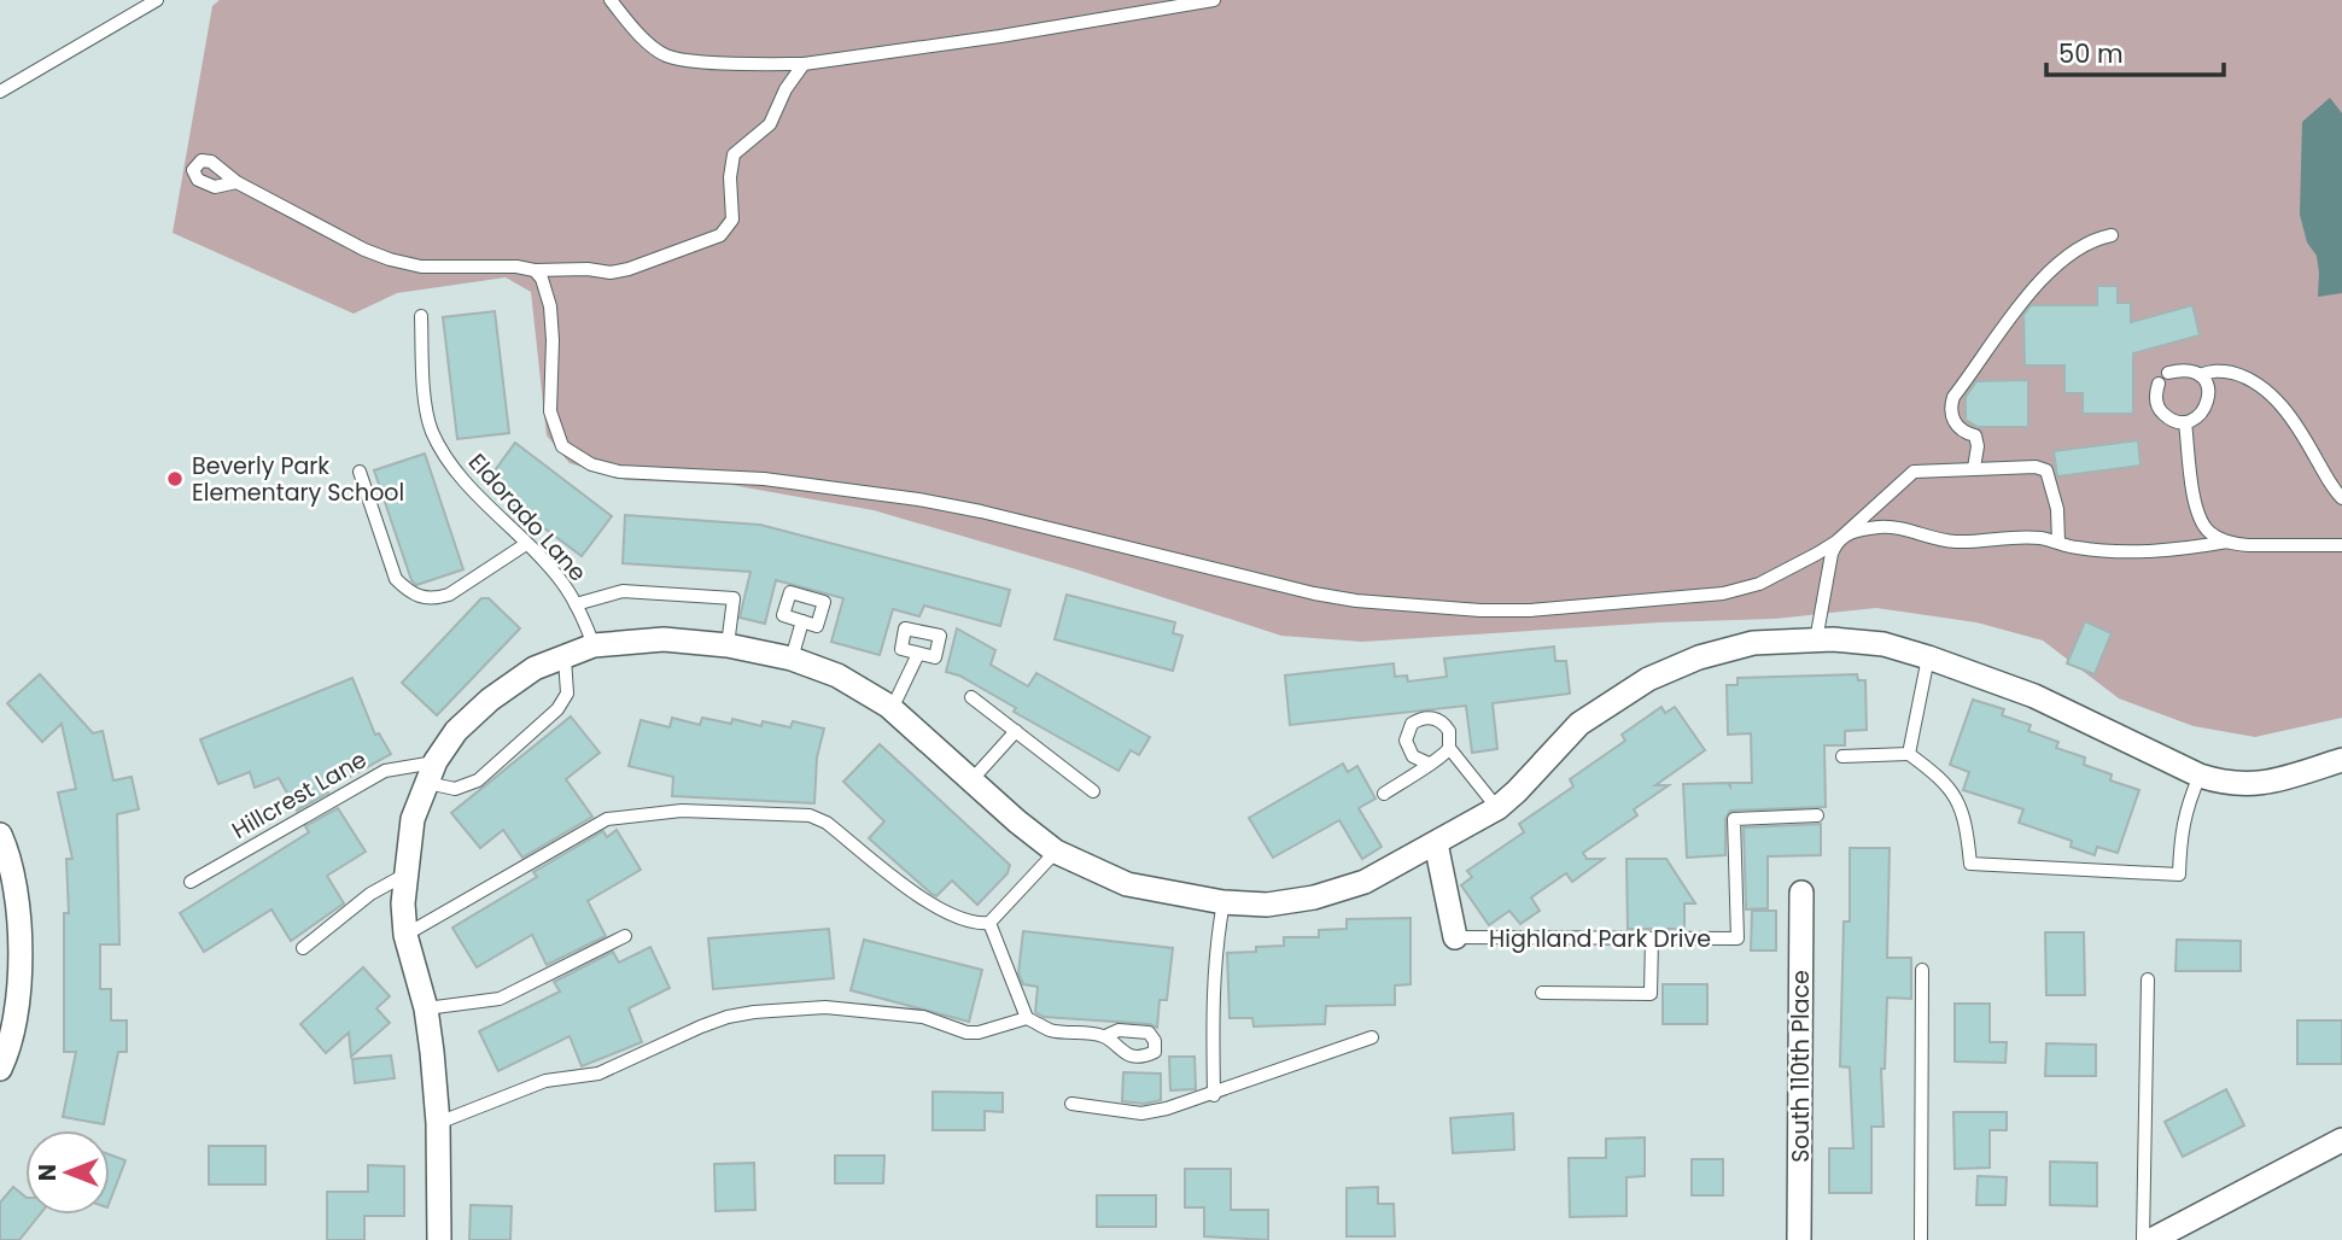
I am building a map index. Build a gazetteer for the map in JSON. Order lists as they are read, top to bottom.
{
  "streets": {
    "street": ["Highland Park Drive", "South 110th Place"],
    "lane": ["Eldorado Lane", "Hillcrest Lane"]
  },
  "places": ["Beverly Park Elementary School"],
  "scale_bar": "50 m",
  "north": "left"
}
